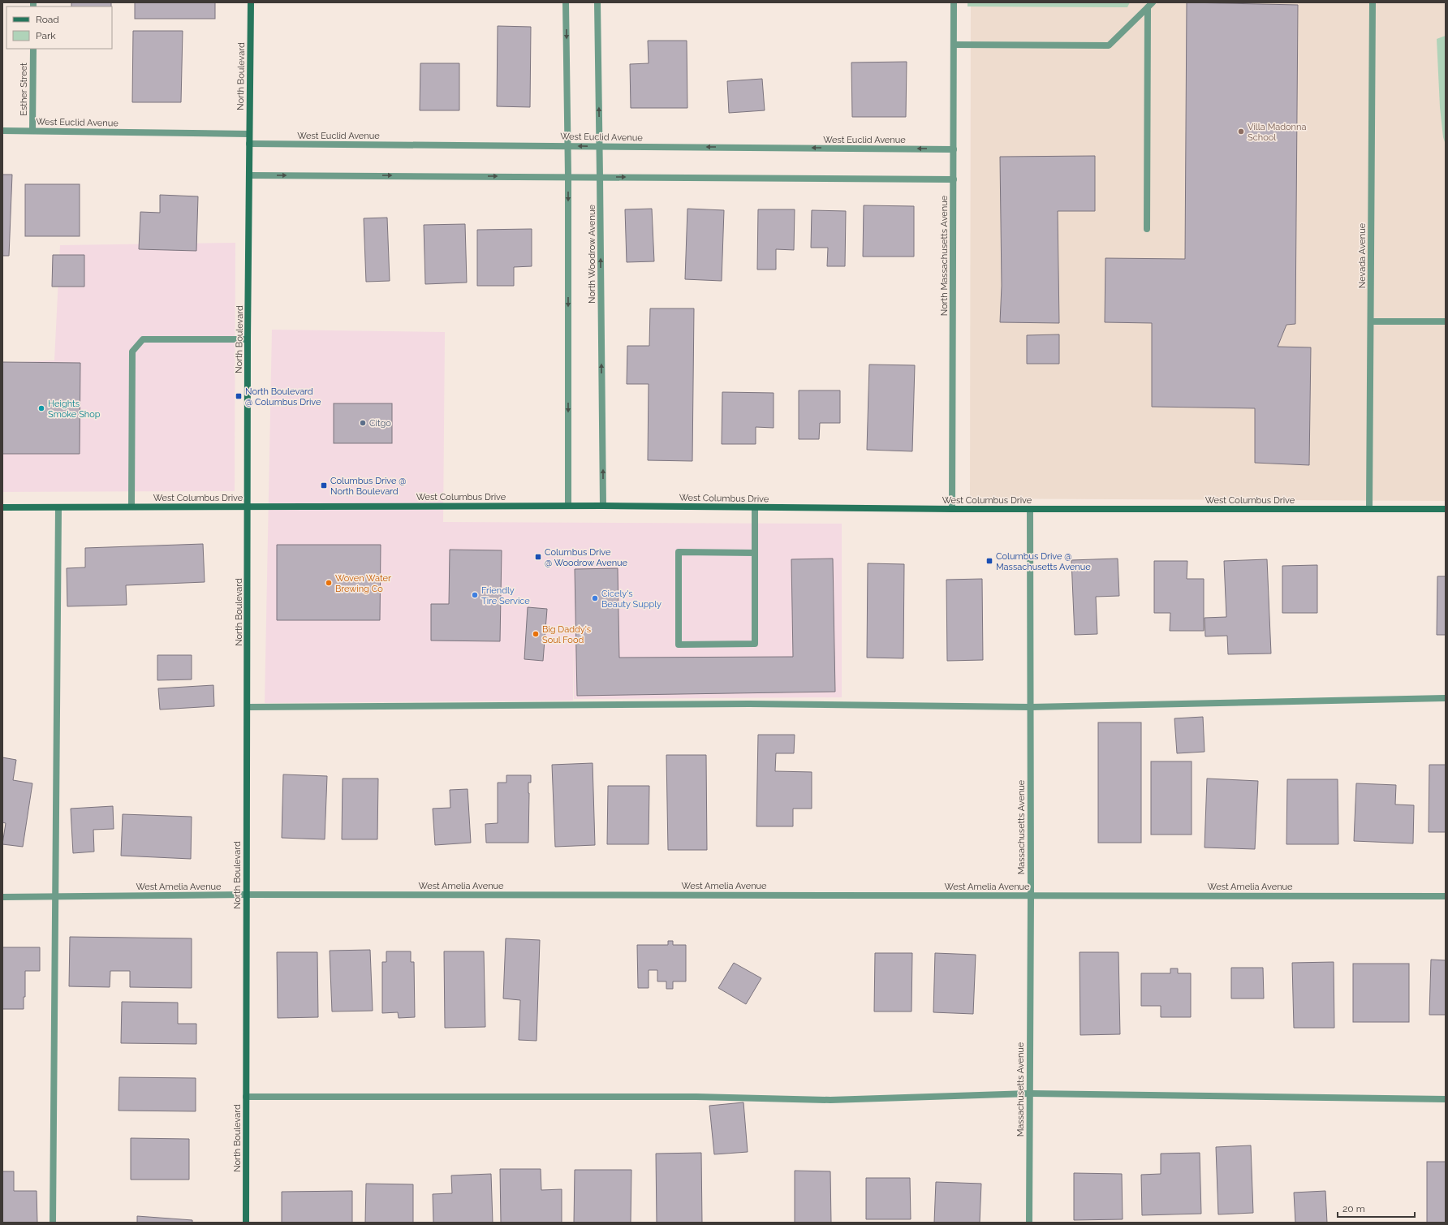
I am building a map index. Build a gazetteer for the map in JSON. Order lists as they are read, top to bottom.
{
  "streets": {
    "main road": ["North Boulevard", "West Columbus Drive"],
    "street": [
      "Esther Street",
      "West Euclid Avenue",
      "North Woodrow Avenue",
      "North Massachusetts Avenue",
      "Nevada Avenue",
      "Massachusetts Avenue",
      "West Amelia Avenue"
    ]
  },
  "crossings": [
    ["North Boulevard", "West Euclid Avenue"],
    ["North Boulevard", "West Columbus Drive"],
    ["North Boulevard", "West Amelia Avenue"],
    ["Esther Street", "West Euclid Avenue"],
    ["West Euclid Avenue", "North Woodrow Avenue"],
    ["West Euclid Avenue", "North Massachusetts Avenue"],
    ["North Woodrow Avenue", "West Columbus Drive"],
    ["North Massachusetts Avenue", "West Columbus Drive"],
    ["Nevada Avenue", "West Columbus Drive"],
    ["West Columbus Drive", "Massachusetts Avenue"],
    ["Massachusetts Avenue", "West Amelia Avenue"]
  ],
  "places": {
    "other": [
      "Villa Madonna School",
      "Heights Smoke Shop",
      "Citgo",
      "Woven Water Brewing Co",
      "Friendly Tire Service",
      "Cicely's Beauty Supply",
      "Big Daddy's Soul Food"
    ],
    "transit": [
      "North Boulevard @ Columbus Drive",
      "Columbus Drive @ North Boulevard",
      "Columbus Drive @ Woodrow Avenue",
      "Columbus Drive @ Massachusetts Avenue"
    ]
  },
  "legend": ["Road", "Park"],
  "scale_bar": "20 m"
}
